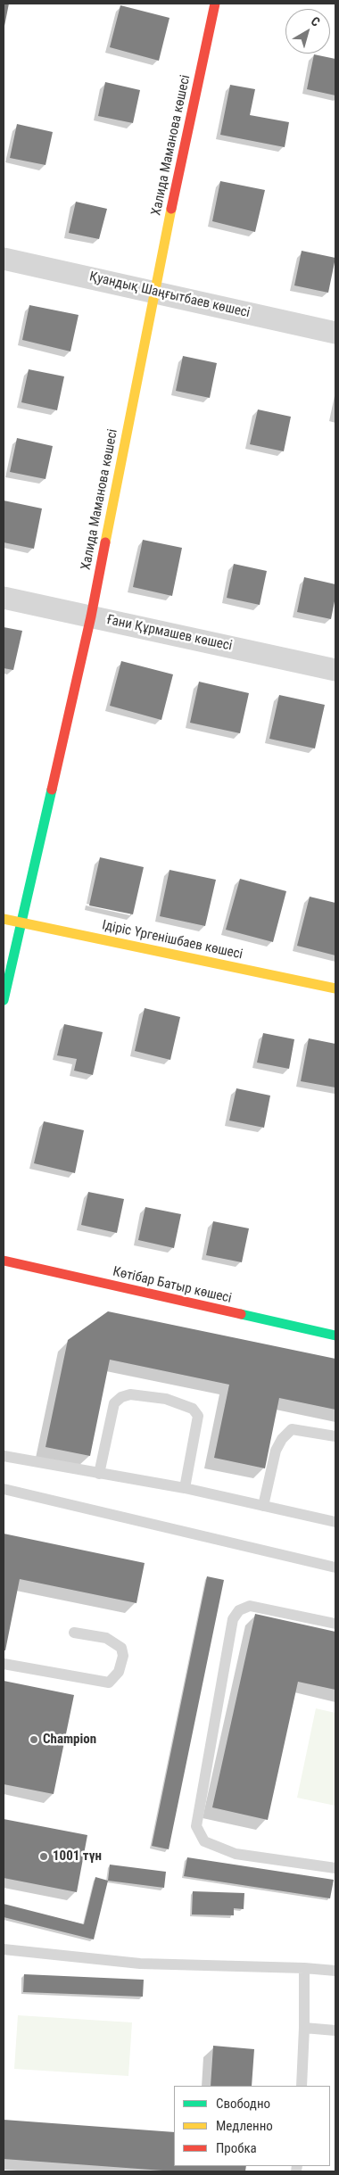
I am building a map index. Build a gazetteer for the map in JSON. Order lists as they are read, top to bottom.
{
  "streets": {
    "street": [
      "Халида Маманова көшесі",
      "Қуандық Шаңғытбаев көшесі",
      "Ғани Құрмашев көшесі",
      "Ідіріс Үргенішбаев көшесі",
      "Көтібар Батыр көшесі"
    ]
  },
  "crossings": [
    ["Халида Маманова көшесі", "Қуандық Шаңғытбаев көшесі"],
    ["Халида Маманова көшесі", "Ғани Құрмашев көшесі"],
    ["Халида Маманова көшесі", "Ідіріс Үргенішбаев көшесі"]
  ],
  "places": ["Champion", "1001 түн"],
  "legend": ["Свободно", "Медленно", "Пробка"],
  "north": "top right"
}
